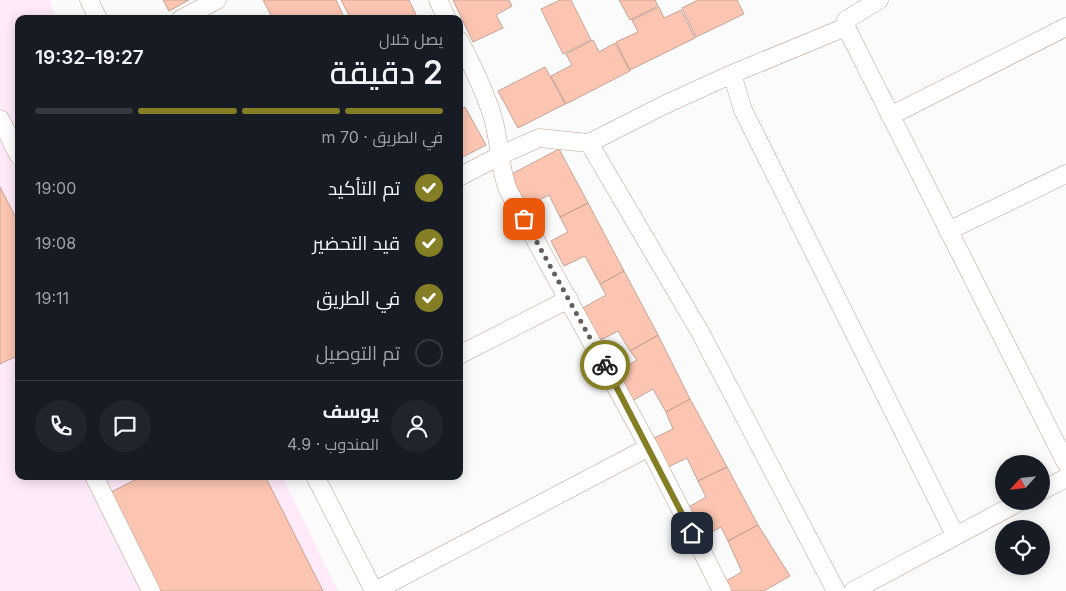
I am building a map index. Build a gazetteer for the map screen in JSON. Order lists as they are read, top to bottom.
{
  "north": "bottom left",
  "page": {
    "heading": ["2 دقيقة", "يصل خلال", "19:27–19:32"],
    "panel": ["يوسف", "المندوب · 4.9"],
    "bar": "في الطريق · 70 m",
    "list": [
      ["تم التأكيد", "19:00"],
      ["قيد التحضير", "19:08"],
      ["في الطريق", "19:11"],
      "تم التوصيل"
    ]
  }
}
